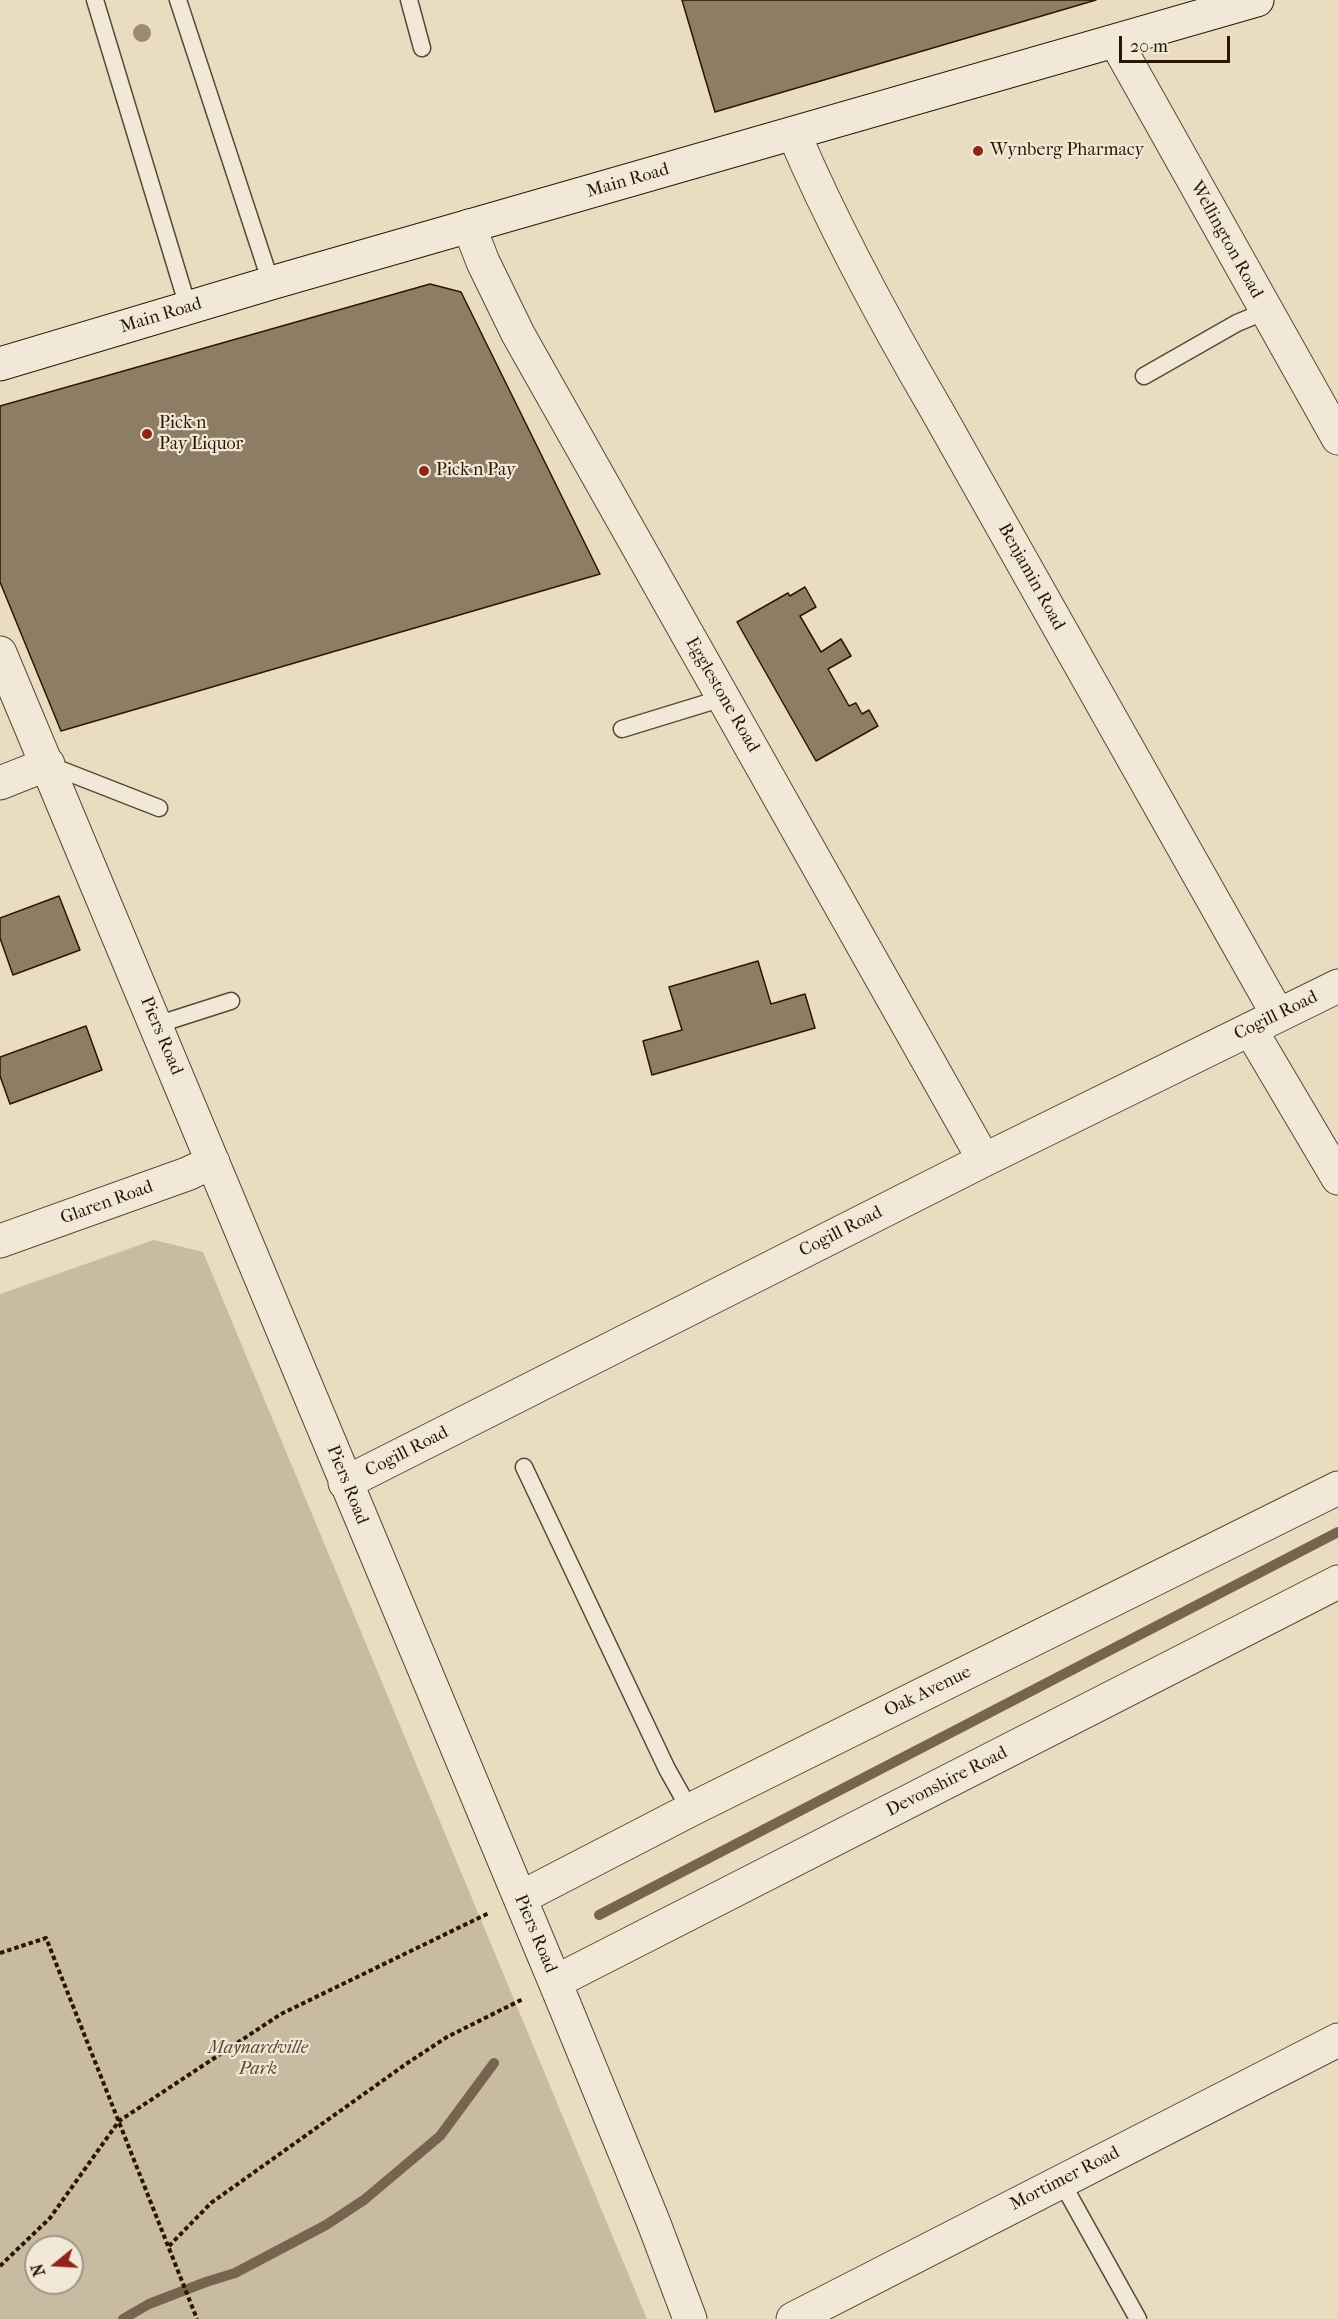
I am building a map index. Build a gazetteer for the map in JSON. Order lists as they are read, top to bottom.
{
  "streets": {
    "street": [
      "Main Road",
      "Wellington Road",
      "Benjamin Road",
      "Egglestone Road",
      "Cogill Road",
      "Piers Road",
      "Glaren Road",
      "Oak Avenue",
      "Devonshire Road",
      "Mortimer Road"
    ]
  },
  "crossings": [
    ["Main Road", "Wellington Road"],
    ["Main Road", "Benjamin Road"],
    ["Main Road", "Egglestone Road"],
    ["Benjamin Road", "Cogill Road"],
    ["Egglestone Road", "Cogill Road"],
    ["Cogill Road", "Piers Road"],
    ["Piers Road", "Glaren Road"],
    ["Piers Road", "Oak Avenue"],
    ["Piers Road", "Devonshire Road"]
  ],
  "parks": ["Maynardville Park"],
  "places": ["Wynberg Pharmacy", "Pick n Pay Liquor", "Pick n Pay"],
  "scale_bar": "20 m",
  "north": "left"
}
